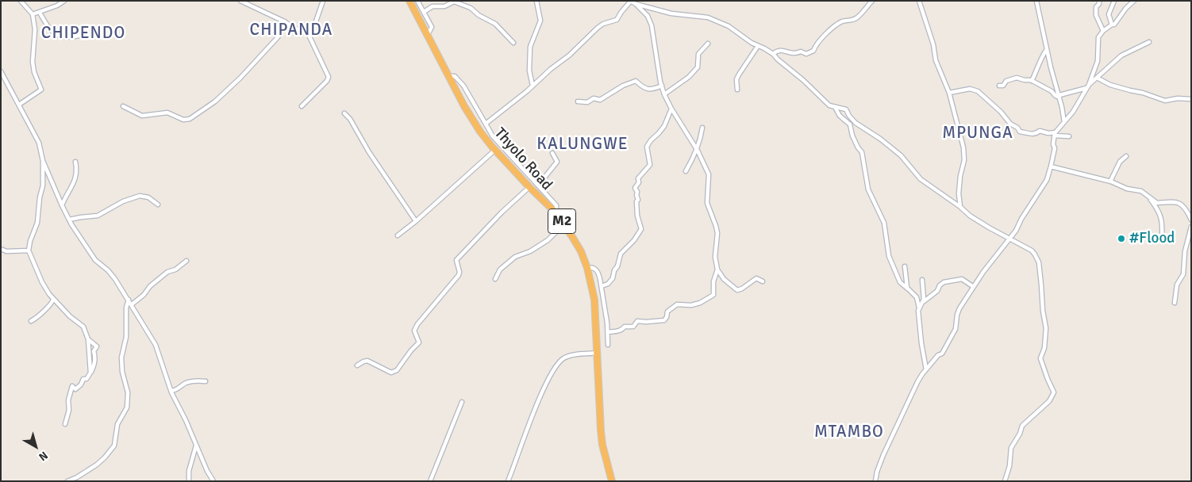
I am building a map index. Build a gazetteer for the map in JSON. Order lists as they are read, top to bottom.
{
  "streets": {
    "highway": ["Thyolo Road", "M2"]
  },
  "districts": [
    "CHIPANDA",
    "CHIPENDO",
    "MPUNGA",
    "KALUNGWE",
    "MTAMBO"
  ],
  "places": ["#Flood"],
  "north": "bottom right"
}
